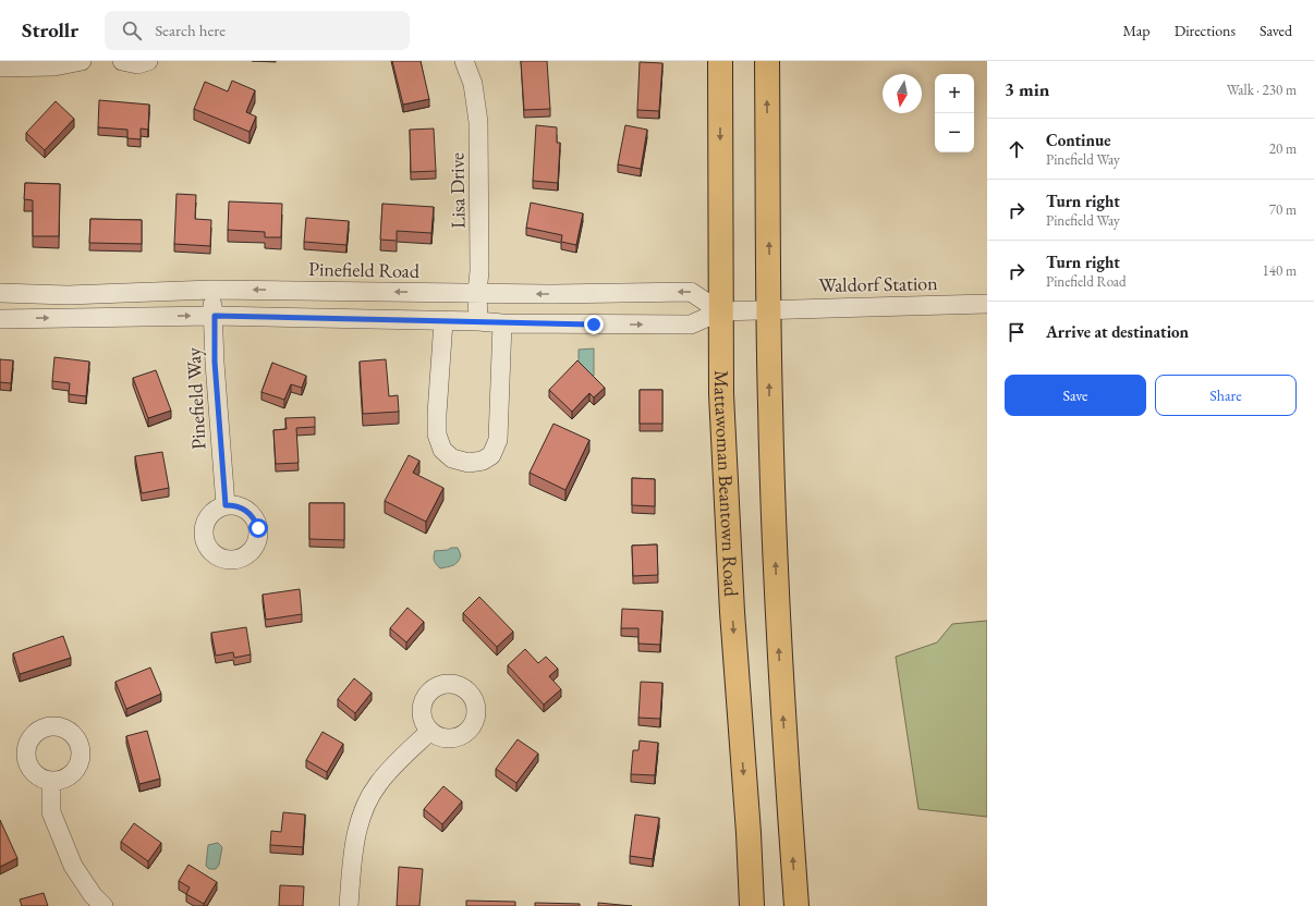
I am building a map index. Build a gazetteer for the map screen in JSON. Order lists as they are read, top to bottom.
{
  "streets": {
    "highway": ["Mattawoman Beantown Road"],
    "street": [
      "Lisa Drive",
      "Pinefield Road",
      "Waldorf Station",
      "Pinefield Way"
    ]
  },
  "crossings": [
    ["Lisa Drive", "Pinefield Road"],
    ["Pinefield Road", "Pinefield Way"],
    ["Pinefield Road", "Mattawoman Beantown Road"]
  ],
  "north": "bottom",
  "page": {
    "header": "Strollr",
    "search": "Search here",
    "nav": ["Map", "Directions", "Saved"],
    "heading": ["3 min", "Walk · 230 m"],
    "map_buttons": ["+", "−"],
    "list": [
      ["Continue", "Pinefield Way", "20 m"],
      ["Turn right", "Pinefield Way", "70 m"],
      ["Turn right", "Pinefield Road", "140 m"],
      "Arrive at destination"
    ],
    "buttons": ["Save", "Share"]
  }
}
